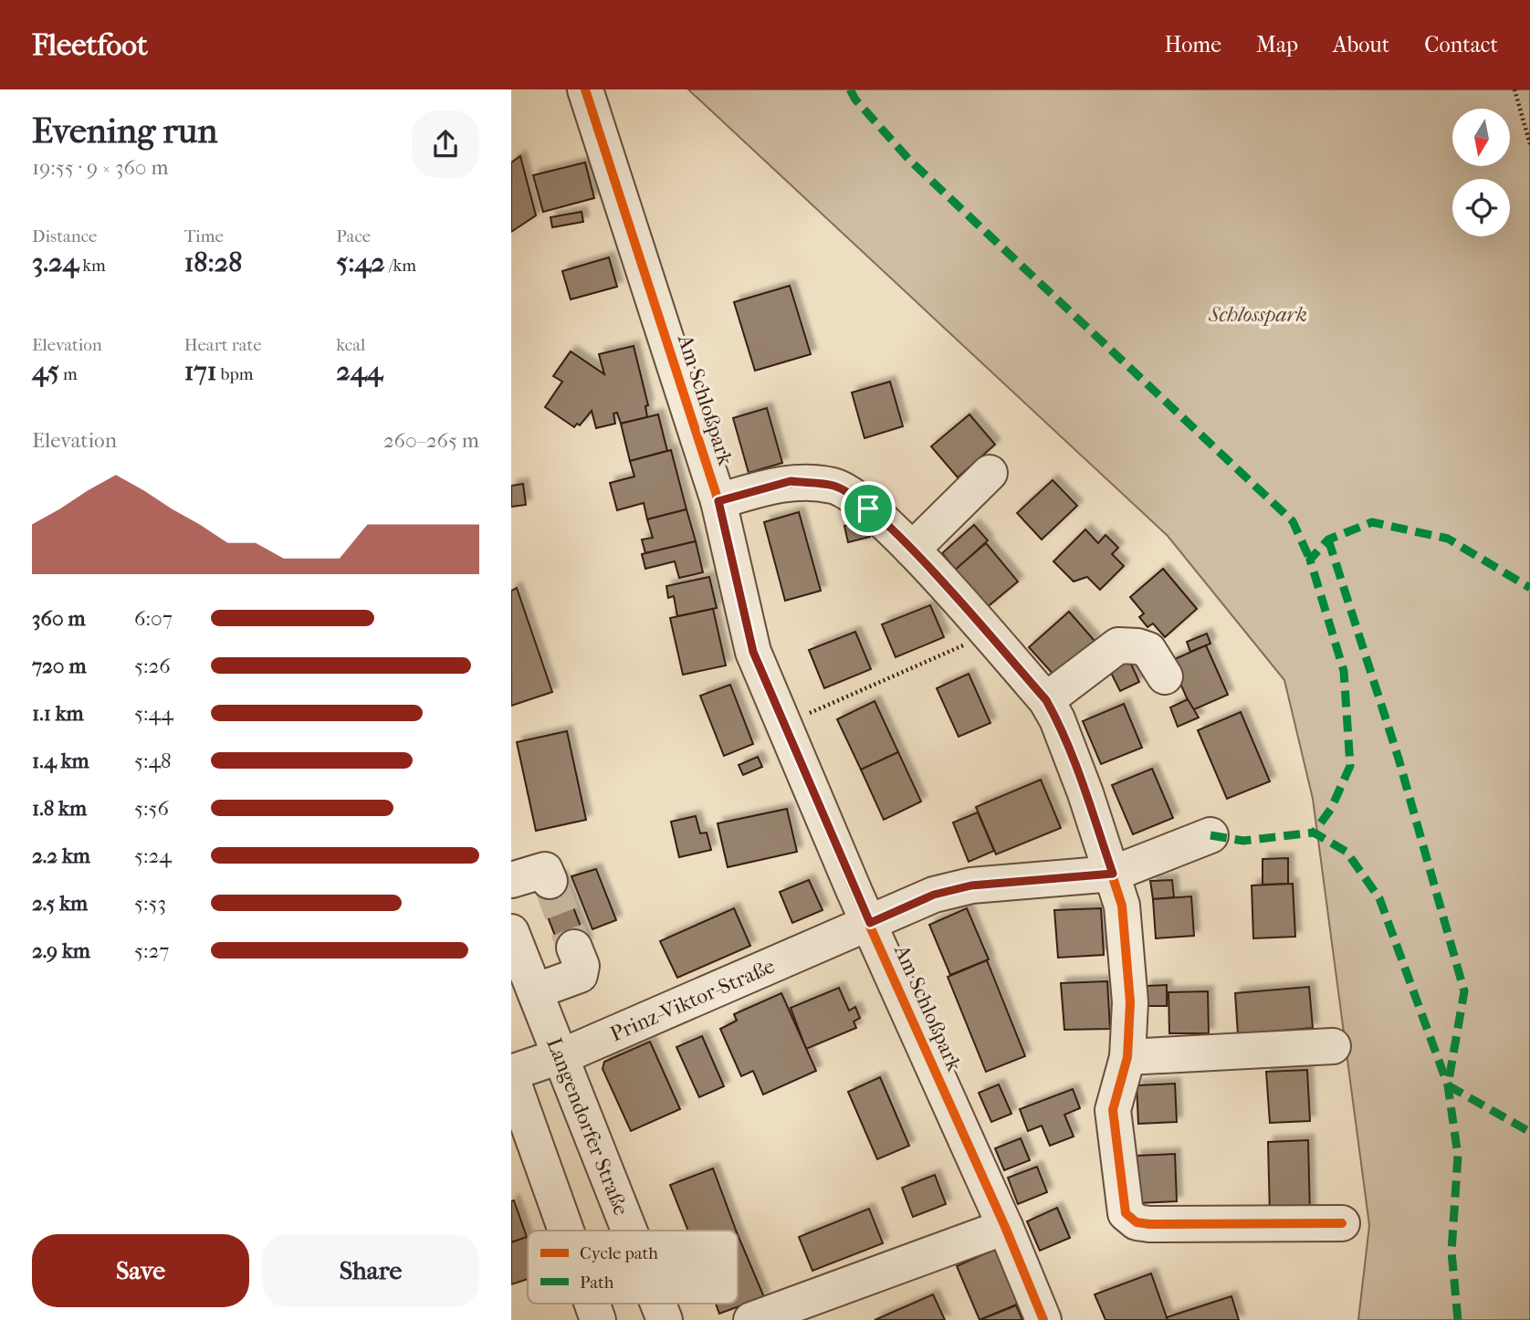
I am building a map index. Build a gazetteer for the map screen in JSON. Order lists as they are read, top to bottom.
{
  "streets": {
    "street": ["Am Schloßpark", "Prinz-Viktor-Straße", "Langendorfer Straße"]
  },
  "crossings": [
    ["Am Schloßpark", "Prinz-Viktor-Straße"],
    ["Prinz-Viktor-Straße", "Langendorfer Straße"]
  ],
  "parks": ["Schlosspark"],
  "legend": ["Cycle path", "Path"],
  "north": "bottom",
  "page": {
    "header": "Fleetfoot",
    "nav": [
      "Home",
      "Map",
      "About",
      "Contact"
    ],
    "heading": ["Evening run", "19:55 · 9 × 360 m"],
    "stats": [
      ["Distance", "3.24 km"],
      ["Time", "18:28"],
      ["Pace", "5:42 /km"],
      ["Elevation", "45 m"],
      ["Heart rate", "171 bpm"],
      ["kcal", "244"]
    ],
    "chart": ["Elevation", "260–265 m"],
    "list": [
      {
        "name": "360 m",
        "note": "6:07"
      },
      {
        "name": "720 m",
        "note": "5:26"
      },
      {
        "name": "1.1 km",
        "note": "5:44"
      },
      {
        "name": "1.4 km",
        "note": "5:48"
      },
      {
        "name": "1.8 km",
        "note": "5:56"
      },
      {
        "name": "2.2 km",
        "note": "5:24"
      },
      {
        "name": "2.5 km",
        "note": "5:53"
      },
      {
        "name": "2.9 km",
        "note": "5:27"
      }
    ],
    "buttons": ["Save", "Share"]
  }
}
